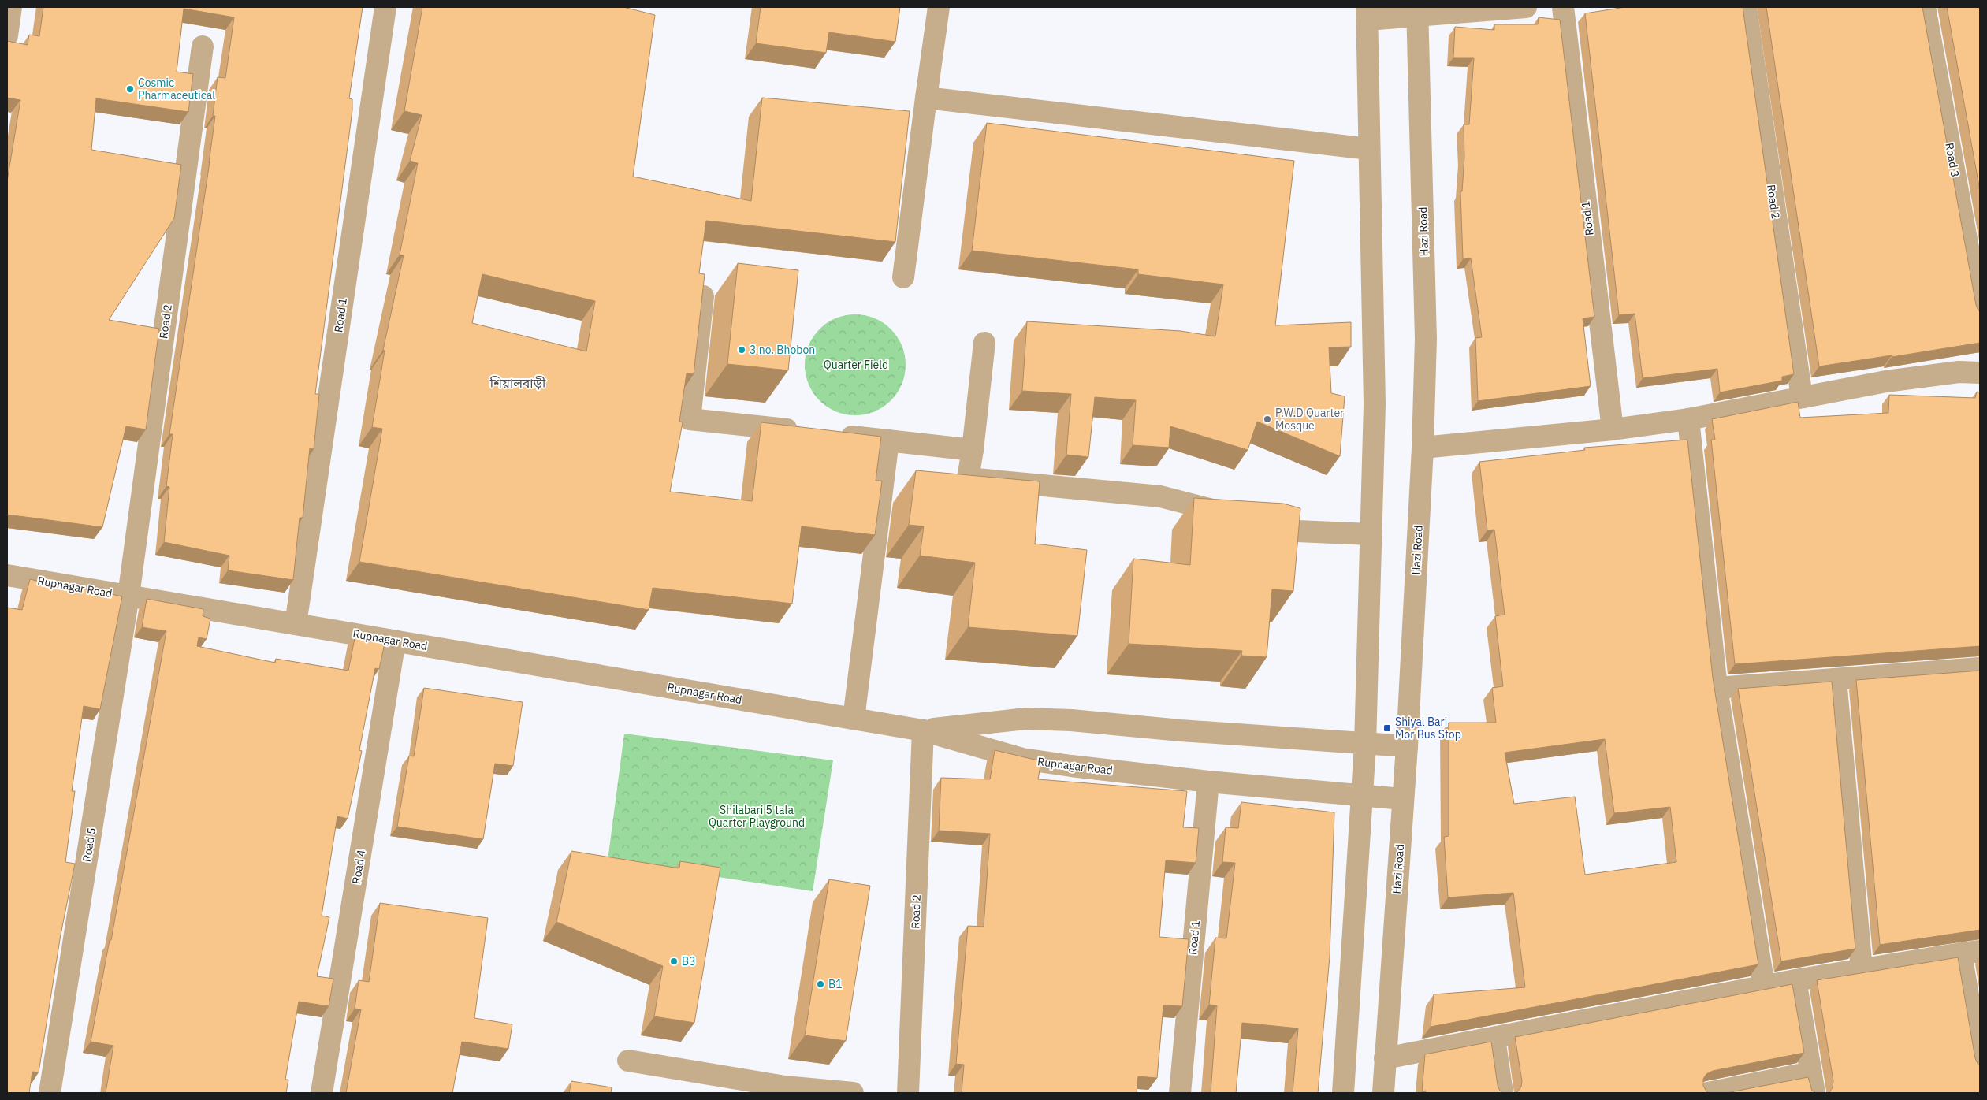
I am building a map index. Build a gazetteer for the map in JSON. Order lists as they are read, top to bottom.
{
  "streets": {
    "street": [
      "Road 3",
      "Road 2",
      "Road 1",
      "Hazi Road",
      "Rupnagar Road",
      "Road 5",
      "Road 4"
    ]
  },
  "crossings": [
    ["Road 2", "Rupnagar Road"],
    ["Road 2", "Road 5"],
    ["Road 1", "Rupnagar Road"],
    ["Hazi Road", "Rupnagar Road"],
    ["Rupnagar Road", "Road 5"],
    ["Rupnagar Road", "Road 4"]
  ],
  "districts": ["শিয়ালবাড়ী"],
  "parks": ["Quarter Field", "Shilabari 5 tala Quarter Playground"],
  "places": {
    "other": [
      "Cosmic Pharmaceutical",
      "3 no. Bhobon",
      "P.W.D Quarter Mosque",
      "B3",
      "B1"
    ],
    "transit": ["Shiyal Bari Mor Bus Stop"]
  }
}
